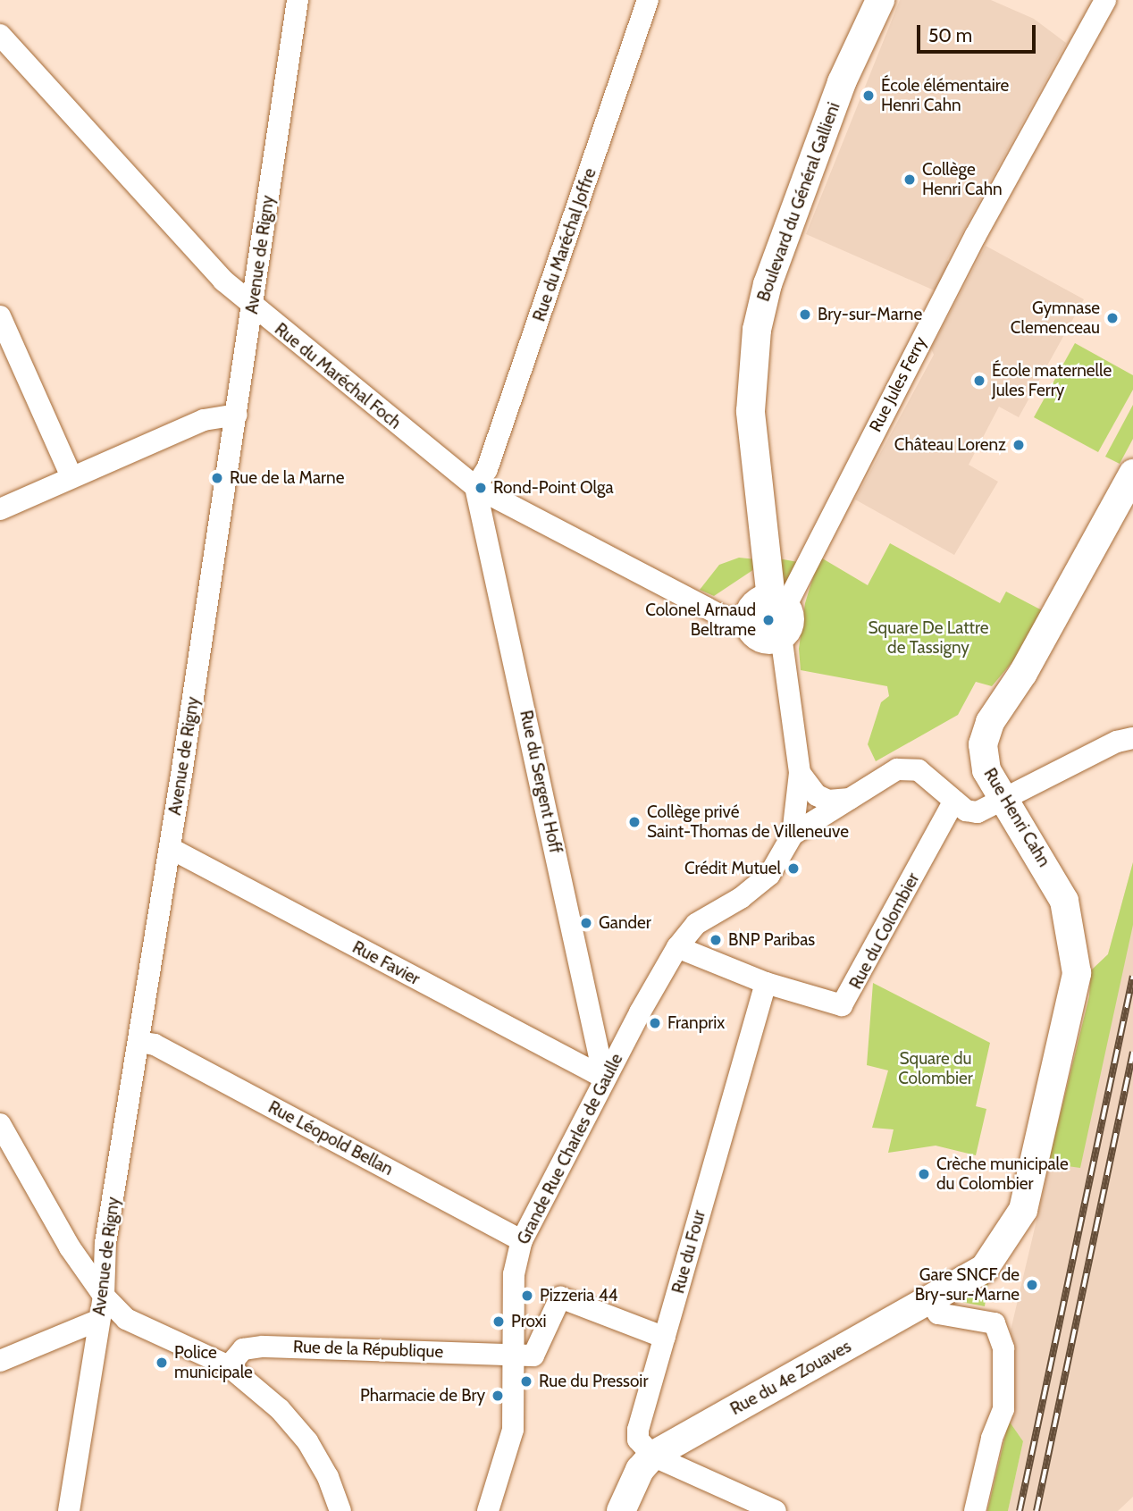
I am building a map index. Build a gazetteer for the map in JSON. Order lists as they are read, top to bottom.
{
  "streets": {
    "main road": ["Boulevard du Général Gallieni", "Rue Henri Cahn", "Rue du 4e Zouaves"],
    "street": [
      "Rue du Maréchal Joffre",
      "Avenue de Rigny",
      "Rue du Maréchal Foch",
      "Rue Jules Ferry",
      "Rue du Sergent Hoff",
      "Rue du Colombier",
      "Rue Favier",
      "Rue Léopold Bellan",
      "Grande Rue Charles de Gaulle",
      "Rue du Four",
      "Rue de la République"
    ]
  },
  "crossings": [
    ["Boulevard du Général Gallieni", "Rue du Maréchal Foch"],
    ["Boulevard du Général Gallieni", "Rue Jules Ferry"],
    ["Rue du Maréchal Joffre", "Rue du Maréchal Foch"],
    ["Rue du Maréchal Joffre", "Rue du Sergent Hoff"],
    ["Avenue de Rigny", "Rue du Maréchal Foch"],
    ["Avenue de Rigny", "Rue Favier"],
    ["Avenue de Rigny", "Rue Léopold Bellan"],
    ["Rue du Maréchal Foch", "Rue Jules Ferry"],
    ["Rue du Maréchal Foch", "Rue du Sergent Hoff"],
    ["Rue du Sergent Hoff", "Rue Favier"],
    ["Rue du Sergent Hoff", "Grande Rue Charles de Gaulle"],
    ["Rue Henri Cahn", "Rue du 4e Zouaves"],
    ["Rue du Colombier", "Grande Rue Charles de Gaulle"],
    ["Rue du Colombier", "Rue du Four"],
    ["Rue Favier", "Grande Rue Charles de Gaulle"],
    ["Rue Léopold Bellan", "Grande Rue Charles de Gaulle"],
    ["Grande Rue Charles de Gaulle", "Rue de la République"],
    ["Rue du Four", "Rue du 4e Zouaves"]
  ],
  "parks": ["Square De Lattre de Tassigny", "Square du Colombier"],
  "places": [
    "École élémentaire Henri Cahn",
    "Collège Henri Cahn",
    "Bry-sur-Marne",
    "Gymnase Clemenceau",
    "École maternelle Jules Ferry",
    "Château Lorenz",
    "Rue de la Marne",
    "Rond-Point Olga",
    "Colonel Arnaud Beltrame",
    "Collège privé Saint-Thomas de Villeneuve",
    "Crédit Mutuel",
    "Gander",
    "BNP Paribas",
    "Franprix",
    "Crèche municipale du Colombier",
    "Gare SNCF de Bry-sur-Marne",
    "Pizzeria 44",
    "Proxi",
    "Police municipale",
    "Rue du Pressoir",
    "Pharmacie de Bry"
  ],
  "scale_bar": "50 m"
}
